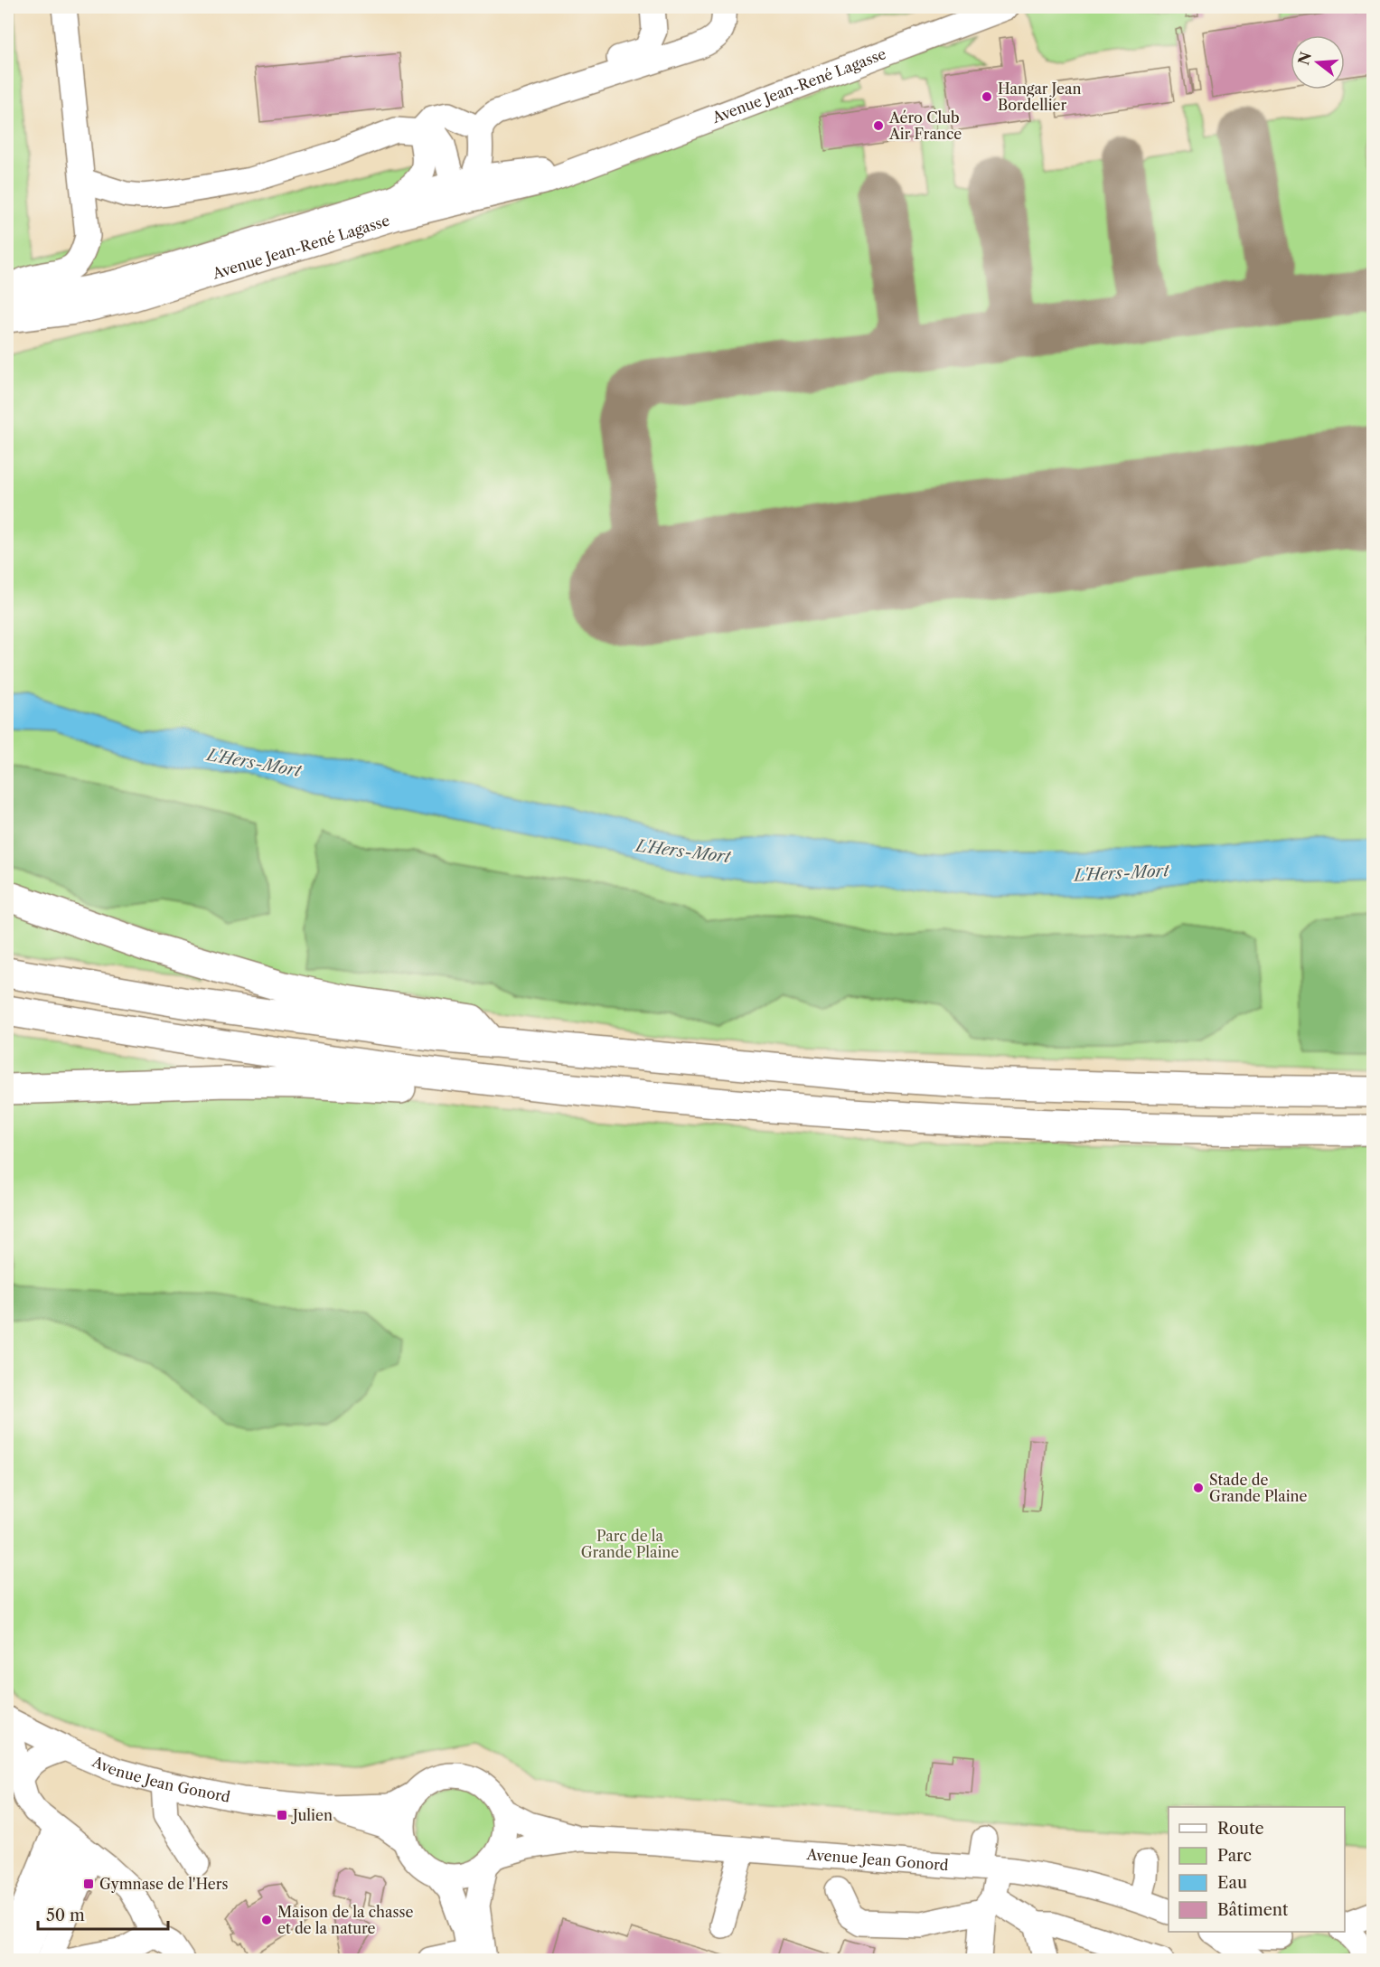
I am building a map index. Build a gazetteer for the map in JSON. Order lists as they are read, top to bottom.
{
  "streets": {
    "street": ["Avenue Jean-René Lagasse", "Avenue Jean Gonord"]
  },
  "water": ["L'Hers-Mort"],
  "parks": ["Parc de la Grande Plaine"],
  "places": {
    "other": [
      "Hangar Jean Bordellier",
      "Aéro Club Air France",
      "Stade de Grande Plaine",
      "Maison de la chasse et de la nature"
    ],
    "transit": ["Julien", "Gymnase de l'Hers"]
  },
  "legend": [
    "Route",
    "Parc",
    "Eau",
    "Bâtiment"
  ],
  "scale_bar": "50 m",
  "north": "left"
}
